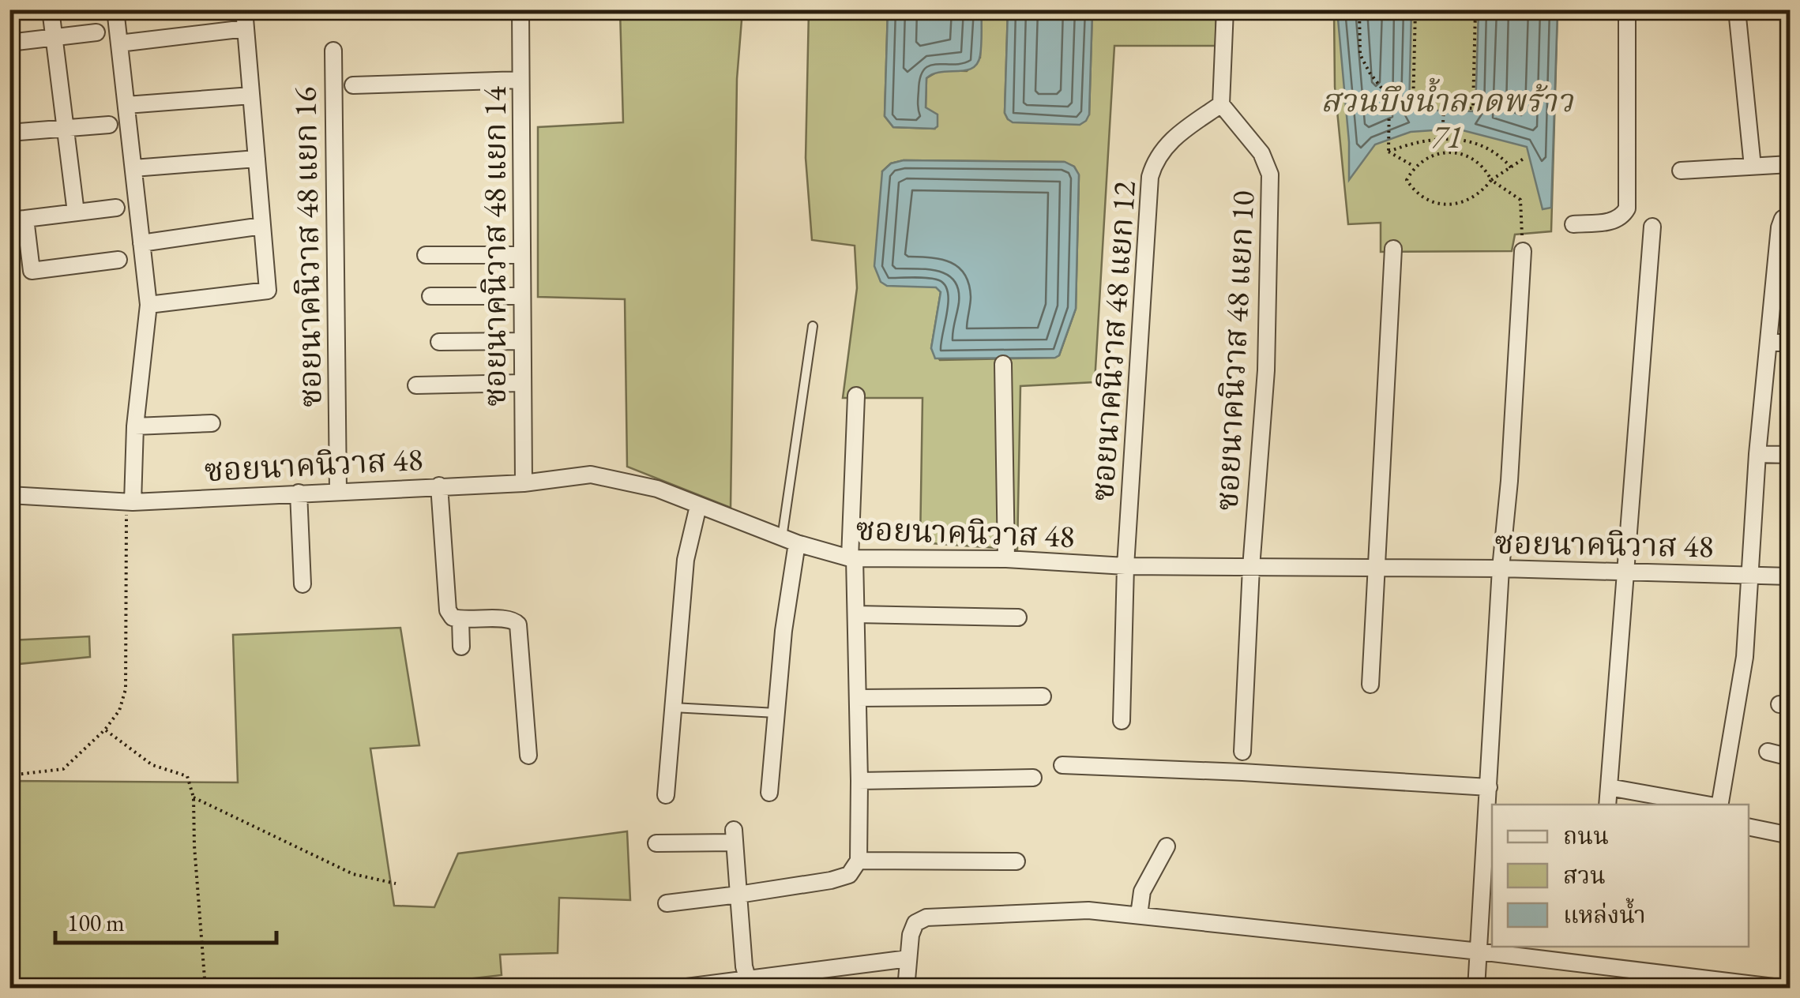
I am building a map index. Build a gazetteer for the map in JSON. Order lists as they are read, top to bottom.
{
  "streets": {
    "street": [
      "ซอยนาคนิวาส 48 แยก 14",
      "ซอยนาคนิวาส 48 แยก 16",
      "ซอยนาคนิวาส 48 แยก 12",
      "ซอยนาคนิวาส 48 แยก 10",
      "ซอยนาคนิวาส 48"
    ]
  },
  "crossings": [
    ["ซอยนาคนิวาส 48 แยก 14", "ซอยนาคนิวาส 48"],
    ["ซอยนาคนิวาส 48 แยก 16", "ซอยนาคนิวาส 48"],
    ["ซอยนาคนิวาส 48 แยก 12", "ซอยนาคนิวาส 48 แยก 10"],
    ["ซอยนาคนิวาส 48 แยก 12", "ซอยนาคนิวาส 48"],
    ["ซอยนาคนิวาส 48 แยก 10", "ซอยนาคนิวาส 48"]
  ],
  "parks": ["สวนบึงน้ำลาดพร้าว 71"],
  "legend": ["ถนน", "สวน", "แหล่งน้ำ"],
  "scale_bar": "100 m"
}
